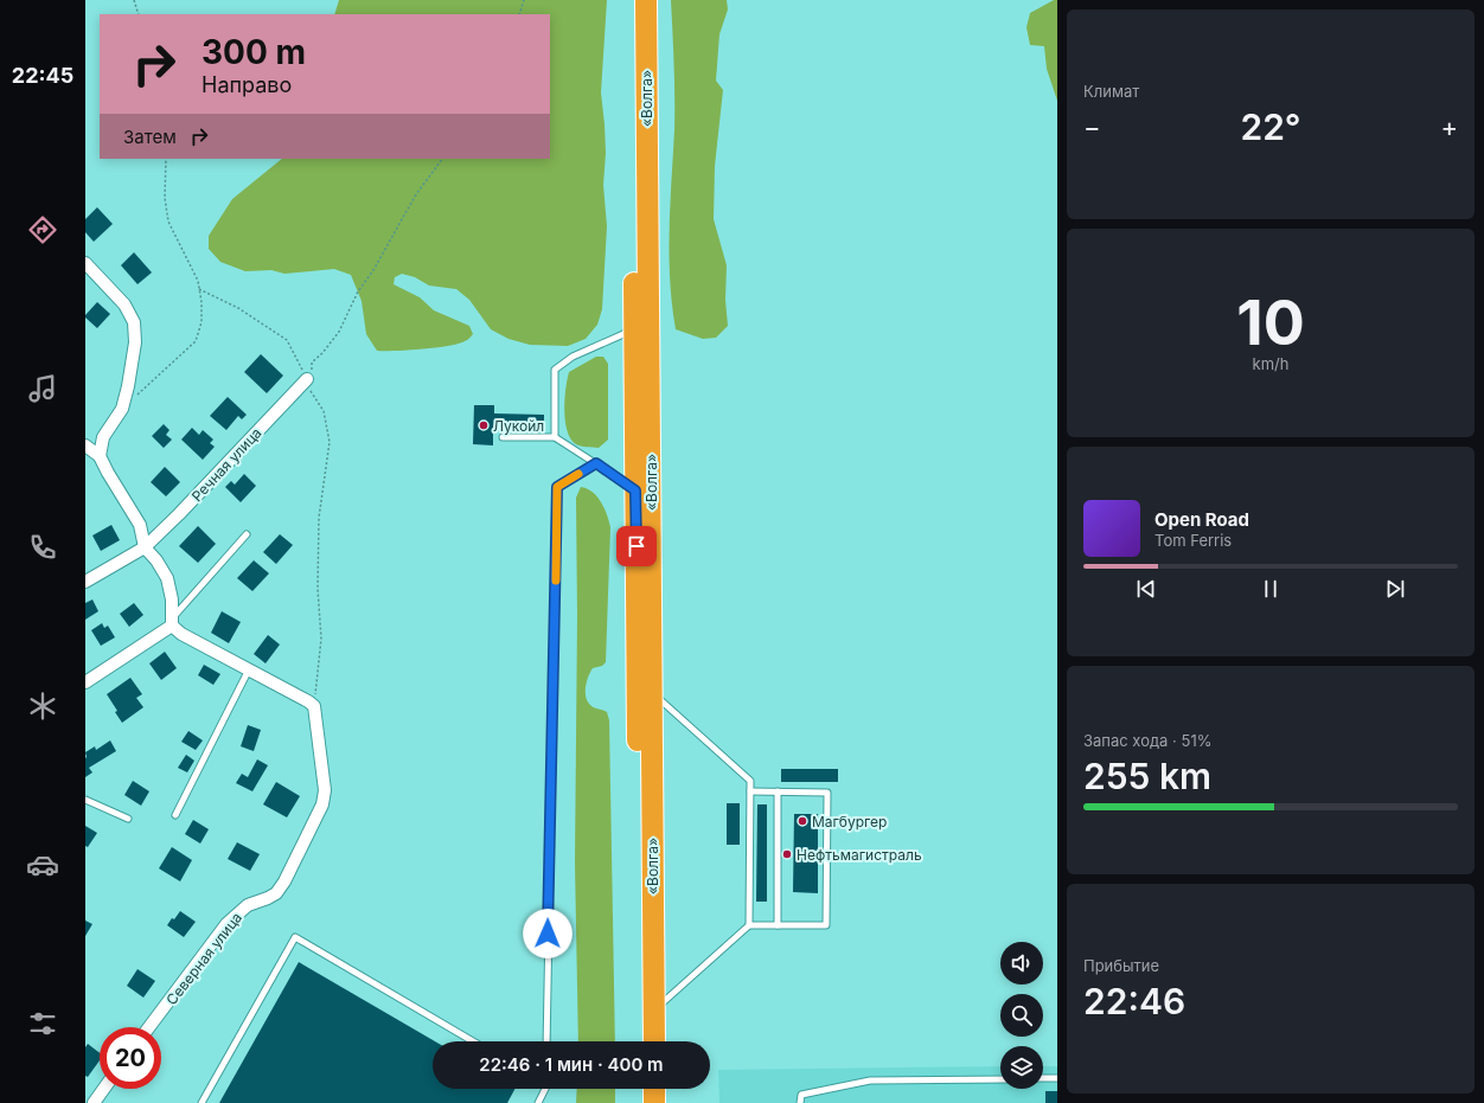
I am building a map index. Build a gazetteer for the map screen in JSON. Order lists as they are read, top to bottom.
{
  "streets": {
    "highway": ["«Волга»"],
    "street": ["Речная улица", "Северная улица"]
  },
  "places": ["Лукойл", "Магбургер", "Нефтьмагистраль"],
  "page": {
    "tabs": "22:45",
    "tile": [
      "Климат",
      ["10", "km/h"],
      ["Запас хода · 51%", "255 km"],
      ["Прибытие", "22:46"]
    ],
    "turn": ["300 m", "Направо"],
    "heat": ["−", "22°", "+"],
    "then": "Затем",
    "song": ["Open Road", "Tom Ferris"],
    "limit": "20",
    "trip": "22:46 · 1 мин · 400 m"
  }
}
